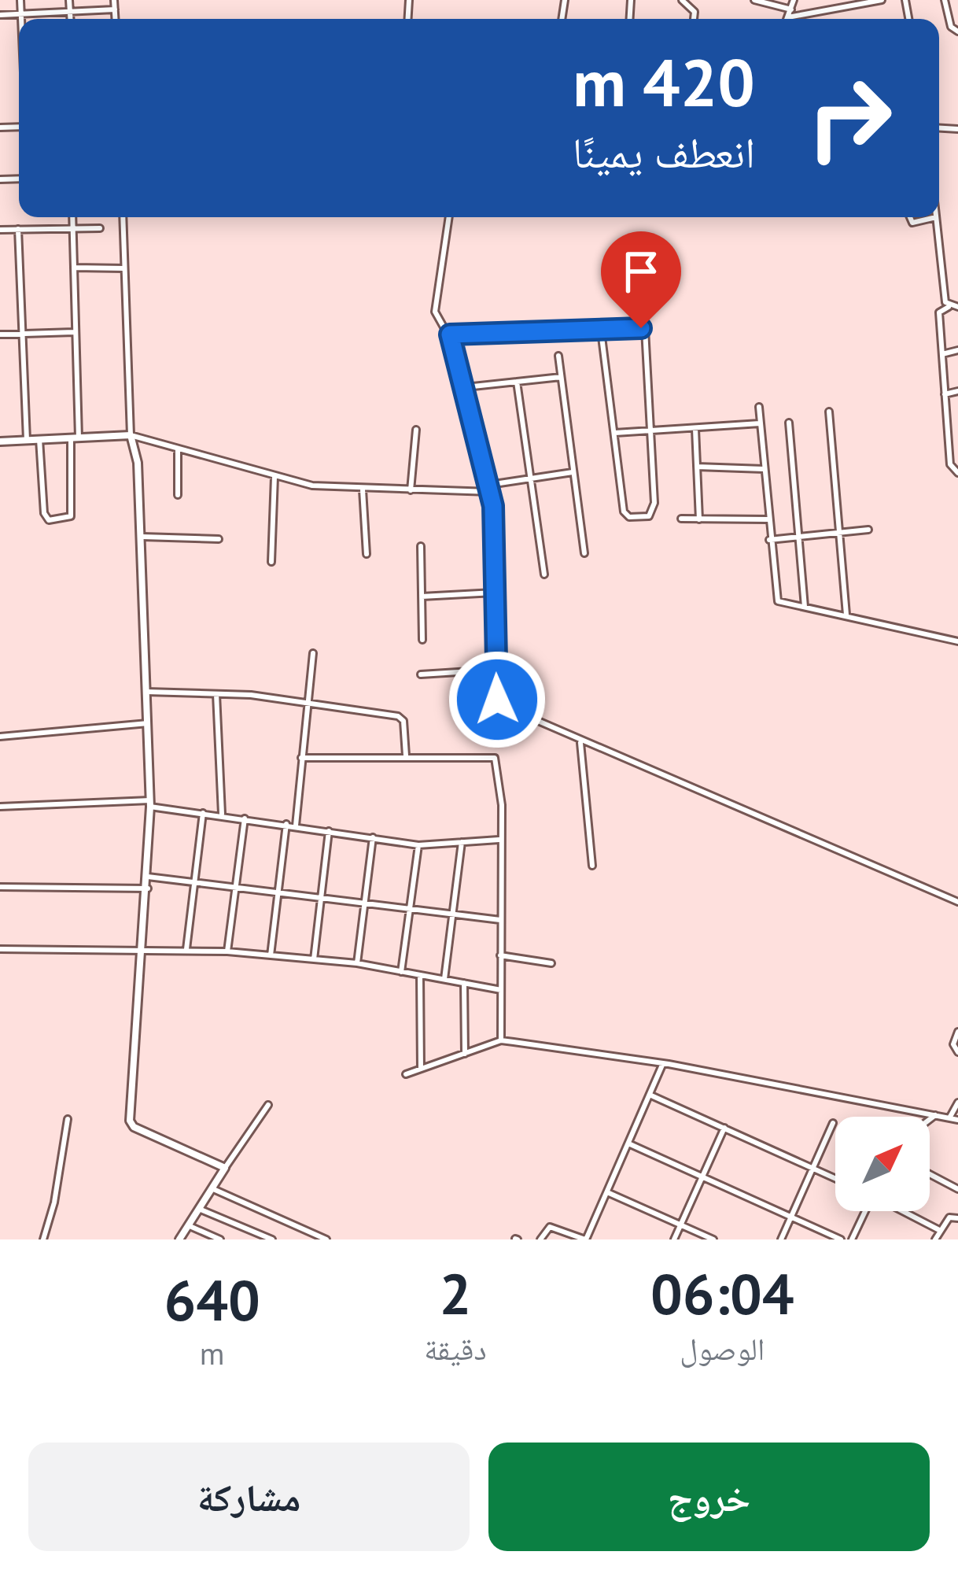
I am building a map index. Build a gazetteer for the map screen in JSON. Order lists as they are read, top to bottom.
{
  "north": "top right",
  "page": {
    "turn": ["420 m", "انعطف يمينًا"],
    "eta": [
      "06:04",
      "الوصول",
      "2",
      "دقيقة",
      "640",
      "m"
    ],
    "buttons": ["خروج", "مشاركة"]
  }
}
